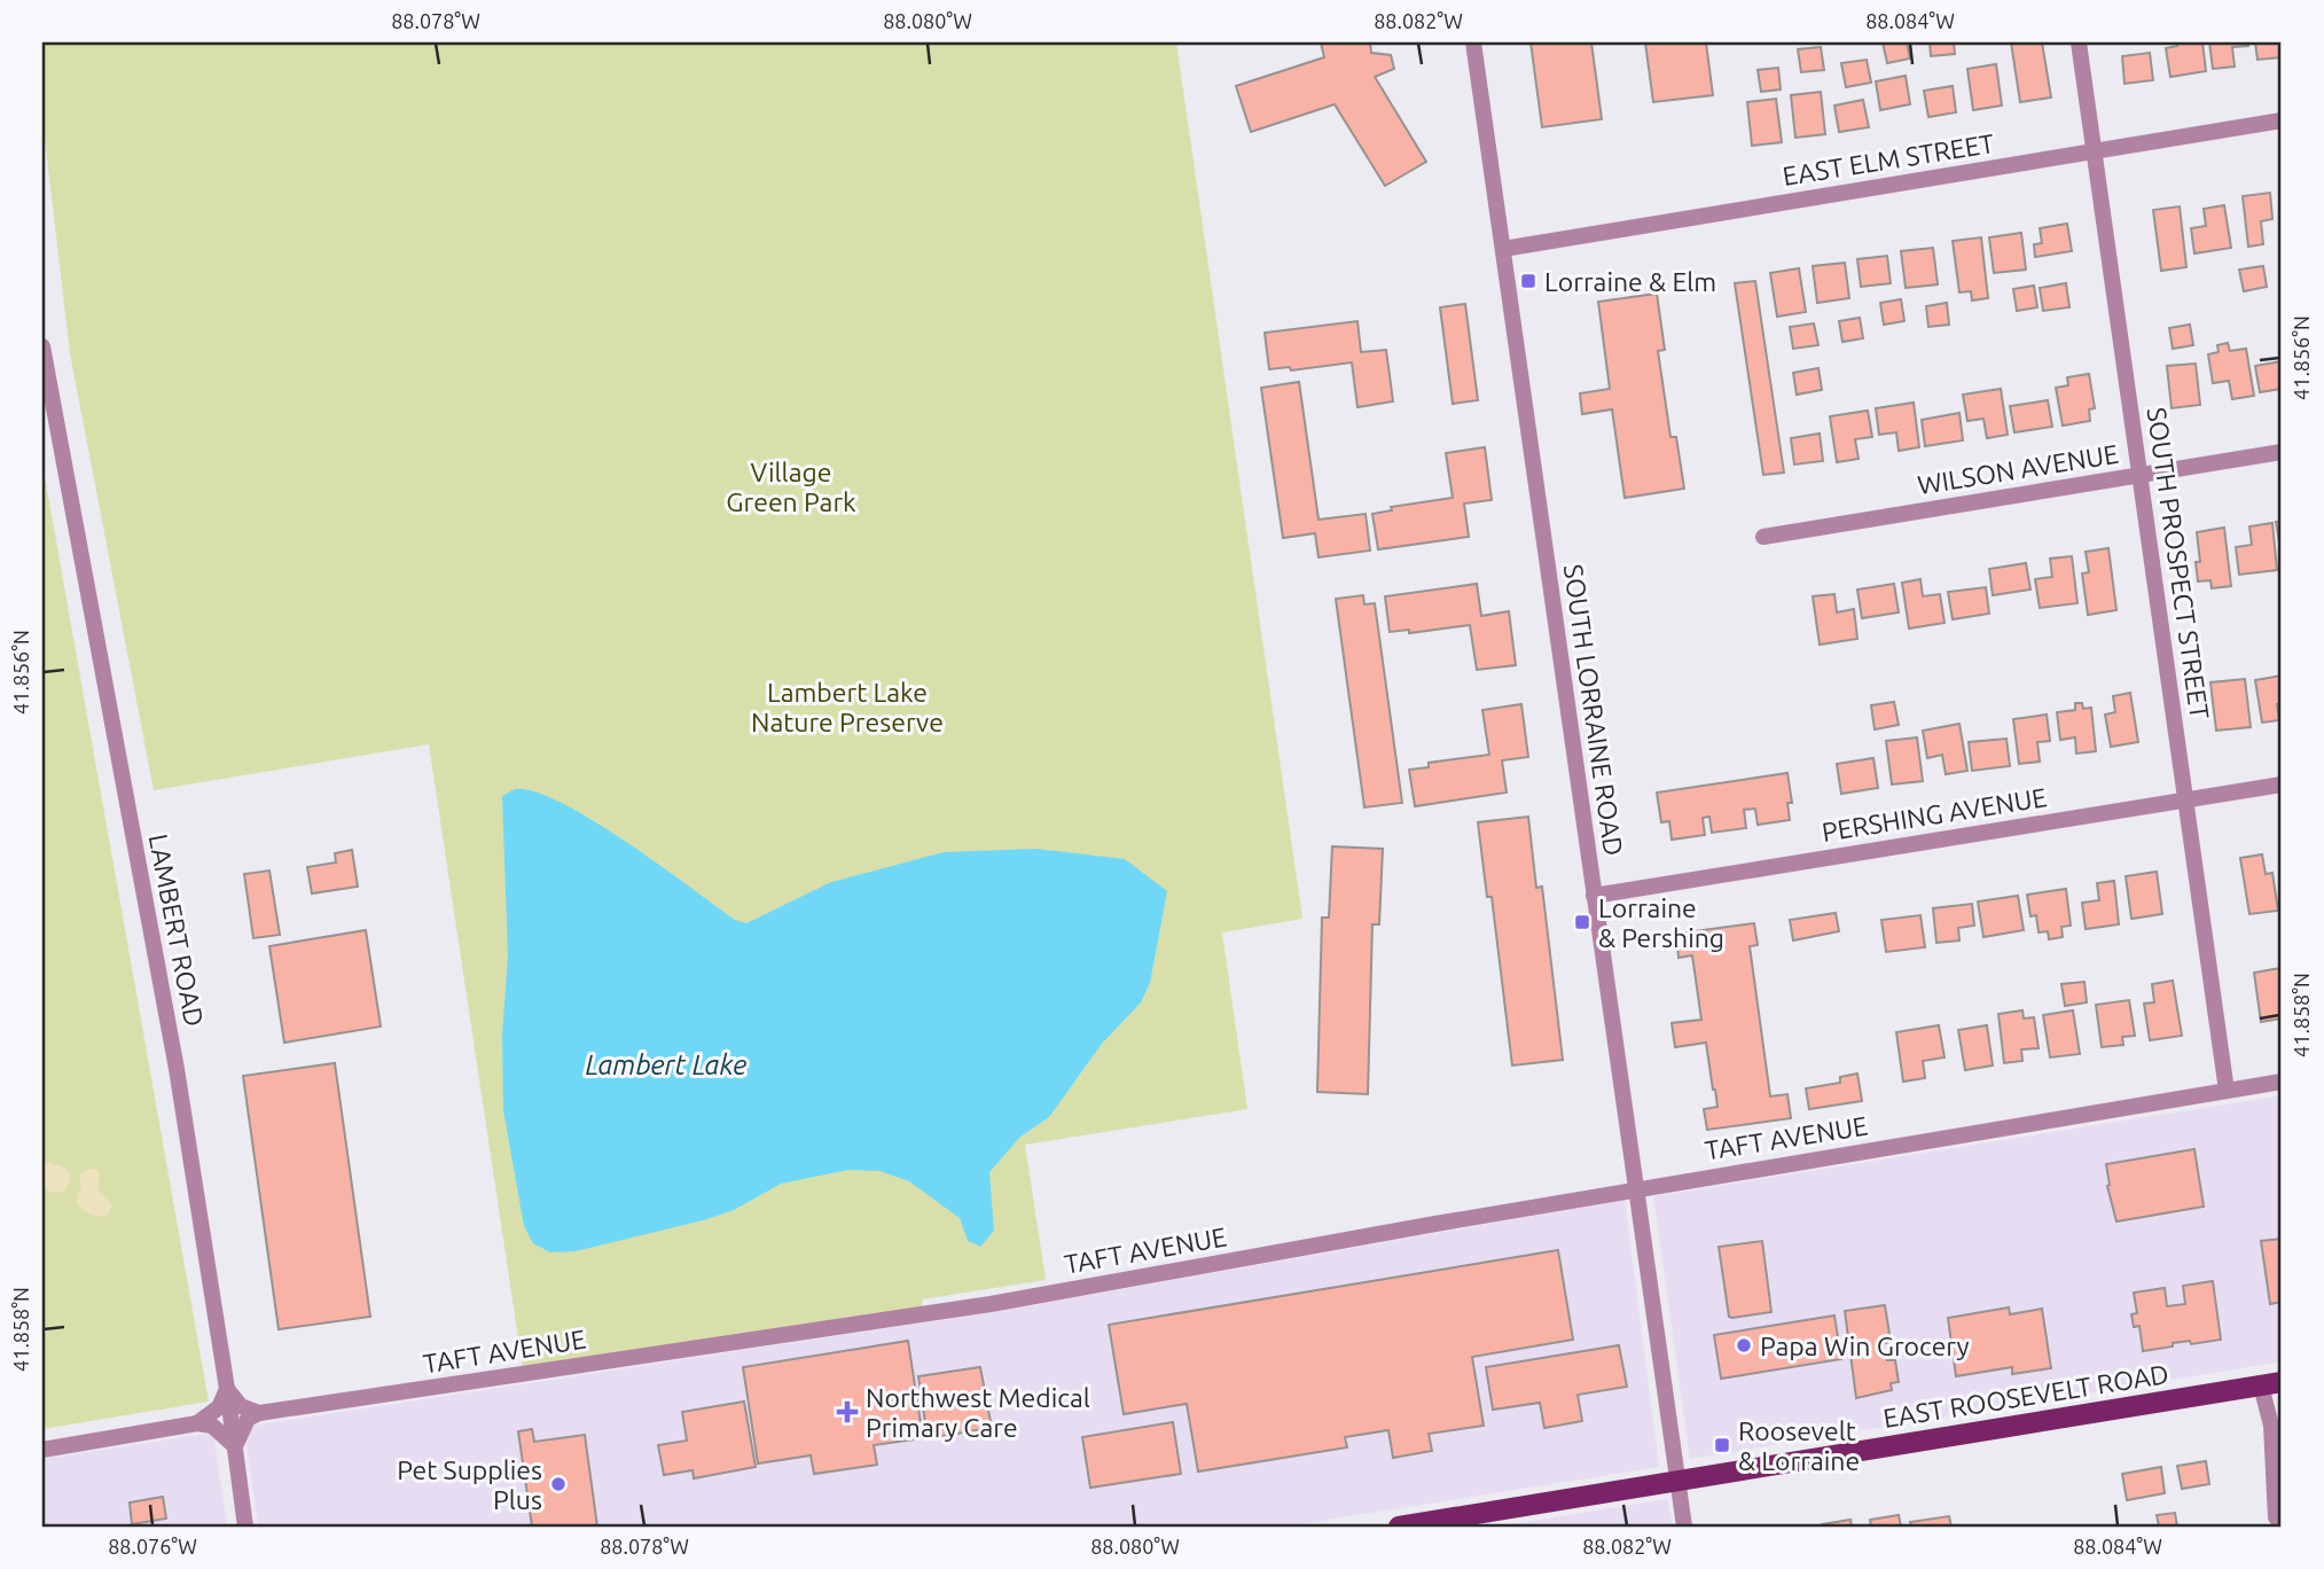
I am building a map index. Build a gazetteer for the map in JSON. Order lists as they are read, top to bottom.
{
  "streets": {
    "main road": ["EAST ROOSEVELT ROAD"],
    "street": [
      "EAST ELM STREET",
      "WILSON AVENUE",
      "SOUTH PROSPECT STREET",
      "SOUTH LORRAINE ROAD",
      "PERSHING AVENUE",
      "LAMBERT ROAD",
      "TAFT AVENUE"
    ]
  },
  "crossings": [
    ["EAST ELM STREET", "SOUTH PROSPECT STREET"],
    ["EAST ELM STREET", "SOUTH LORRAINE ROAD"],
    ["WILSON AVENUE", "SOUTH PROSPECT STREET"],
    ["SOUTH PROSPECT STREET", "PERSHING AVENUE"],
    ["SOUTH PROSPECT STREET", "TAFT AVENUE"],
    ["SOUTH LORRAINE ROAD", "PERSHING AVENUE"],
    ["SOUTH LORRAINE ROAD", "TAFT AVENUE"],
    ["SOUTH LORRAINE ROAD", "EAST ROOSEVELT ROAD"]
  ],
  "water": ["Lambert Lake"],
  "parks": ["Village Green Park", "Lambert Lake Nature Preserve"],
  "places": {
    "transit": ["Lorraine & Elm", "Lorraine & Pershing", "Roosevelt & Lorraine"],
    "other": ["Papa Win Grocery", "Pet Supplies Plus"],
    "health": ["Northwest Medical Primary Care"]
  },
  "coordinates": [
    "88.078°W",
    "88.080°W",
    "88.082°W",
    "88.084°W",
    "41.856°N",
    "41.858°N",
    "88.076°W"
  ]
}
